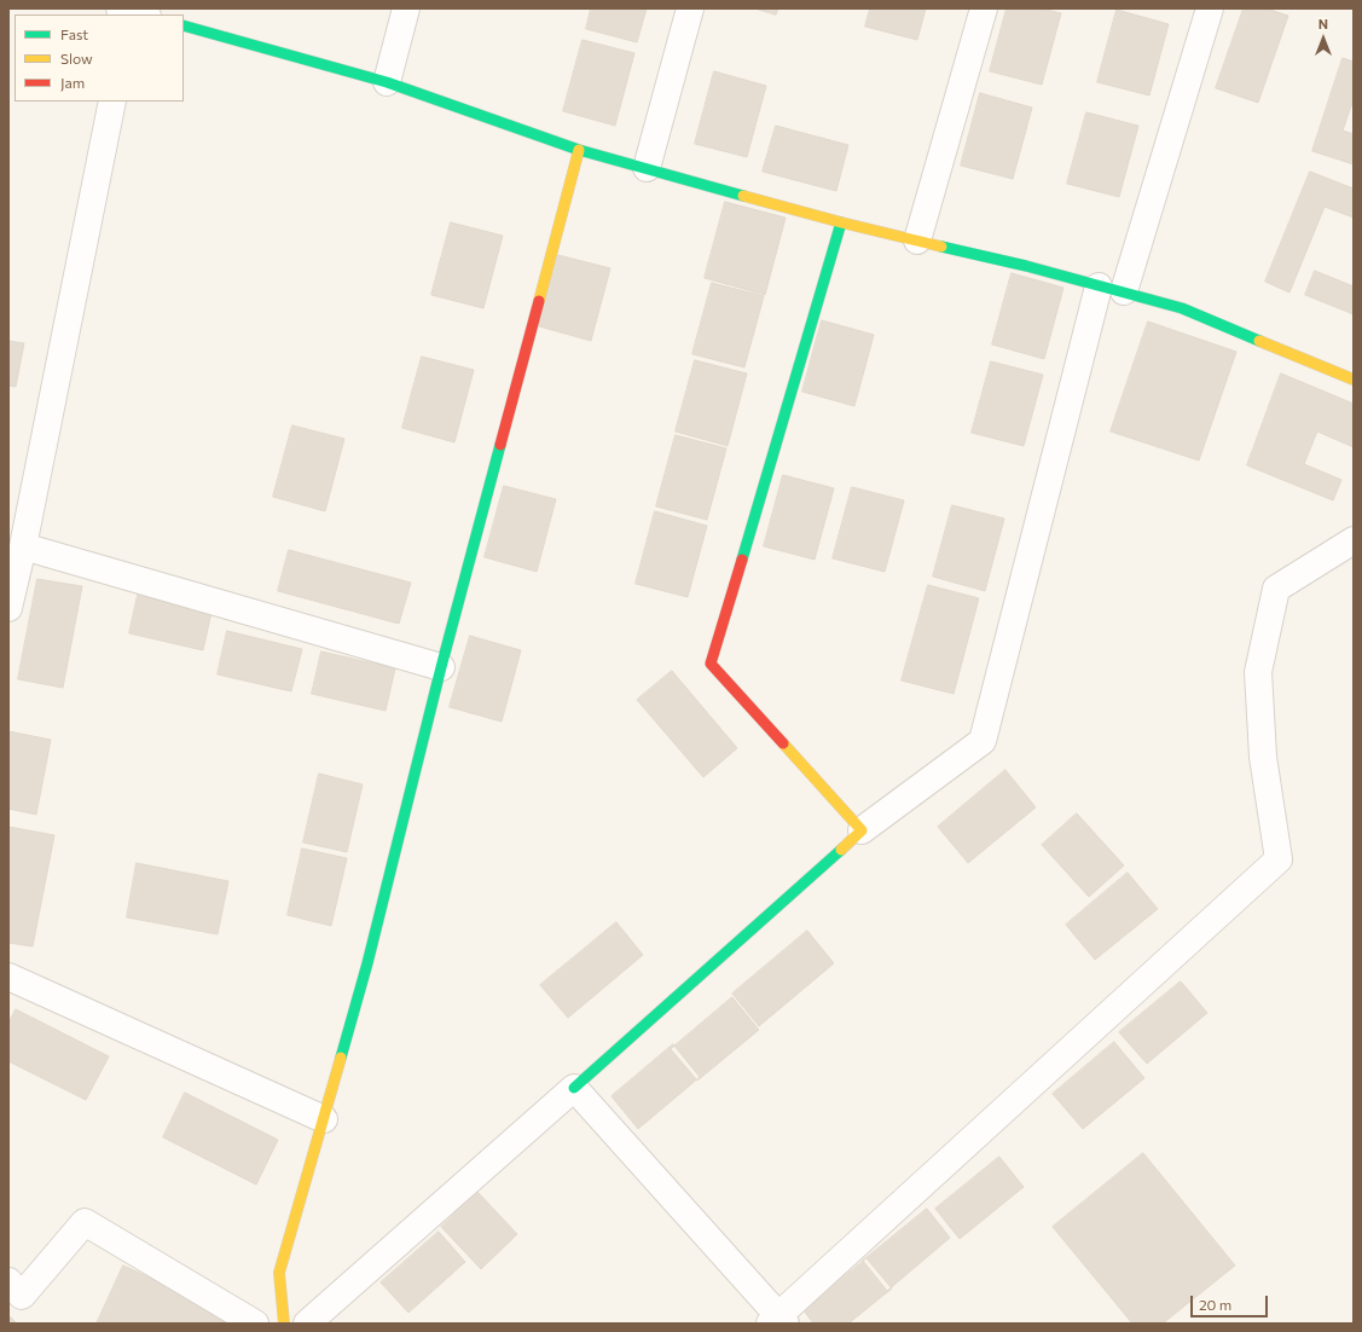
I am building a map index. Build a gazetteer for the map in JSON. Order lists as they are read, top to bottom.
{
  "legend": ["Fast", "Slow", "Jam"],
  "scale_bar": "20 m",
  "north": "top"
}
